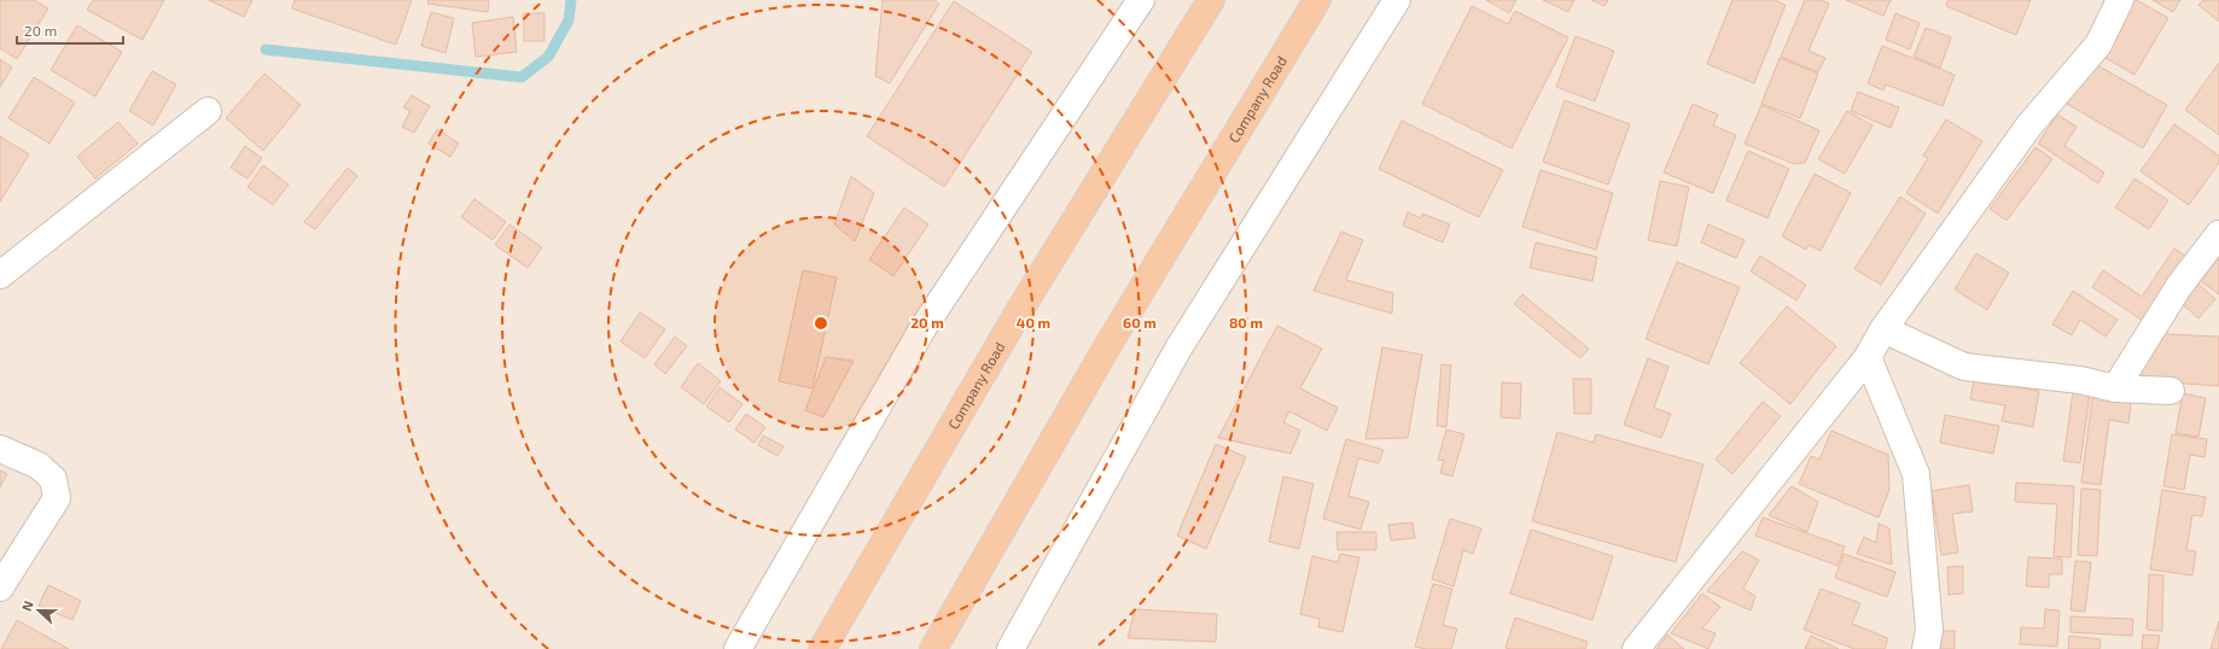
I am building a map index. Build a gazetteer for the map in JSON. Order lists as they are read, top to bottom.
{
  "streets": {
    "highway": ["Company Road"]
  },
  "scale_bar": "20 m",
  "north": "left",
  "rings": [
    "20 m",
    "40 m",
    "60 m",
    "80 m"
  ]
}
